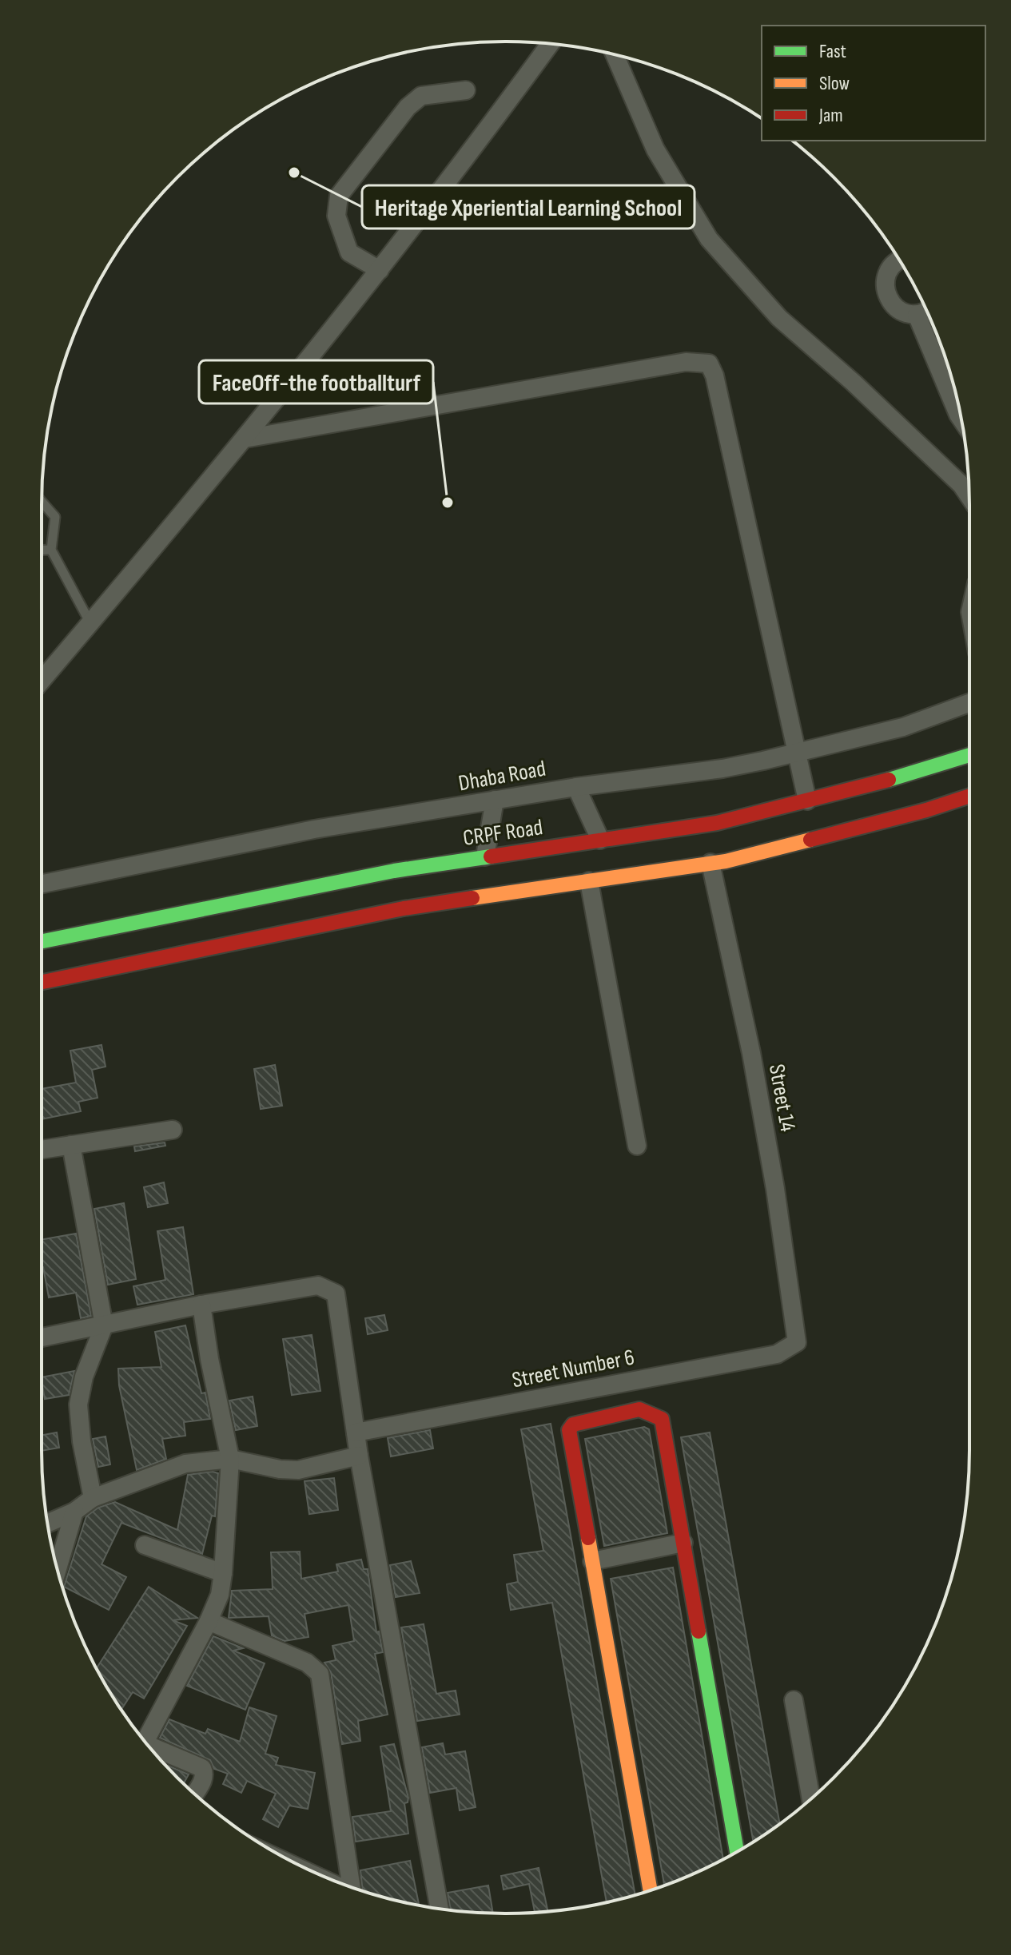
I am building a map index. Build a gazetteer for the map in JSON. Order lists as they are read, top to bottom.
{
  "streets": {
    "street": [
      "Dhaba Road",
      "CRPF Road",
      "Street 14",
      "Street Number 6"
    ]
  },
  "crossings": [
    ["Street 14", "Street Number 6"]
  ],
  "places": ["Heritage Xperiential Learning School", "FaceOff-the footballturf"],
  "legend": ["Fast", "Slow", "Jam"]
}
